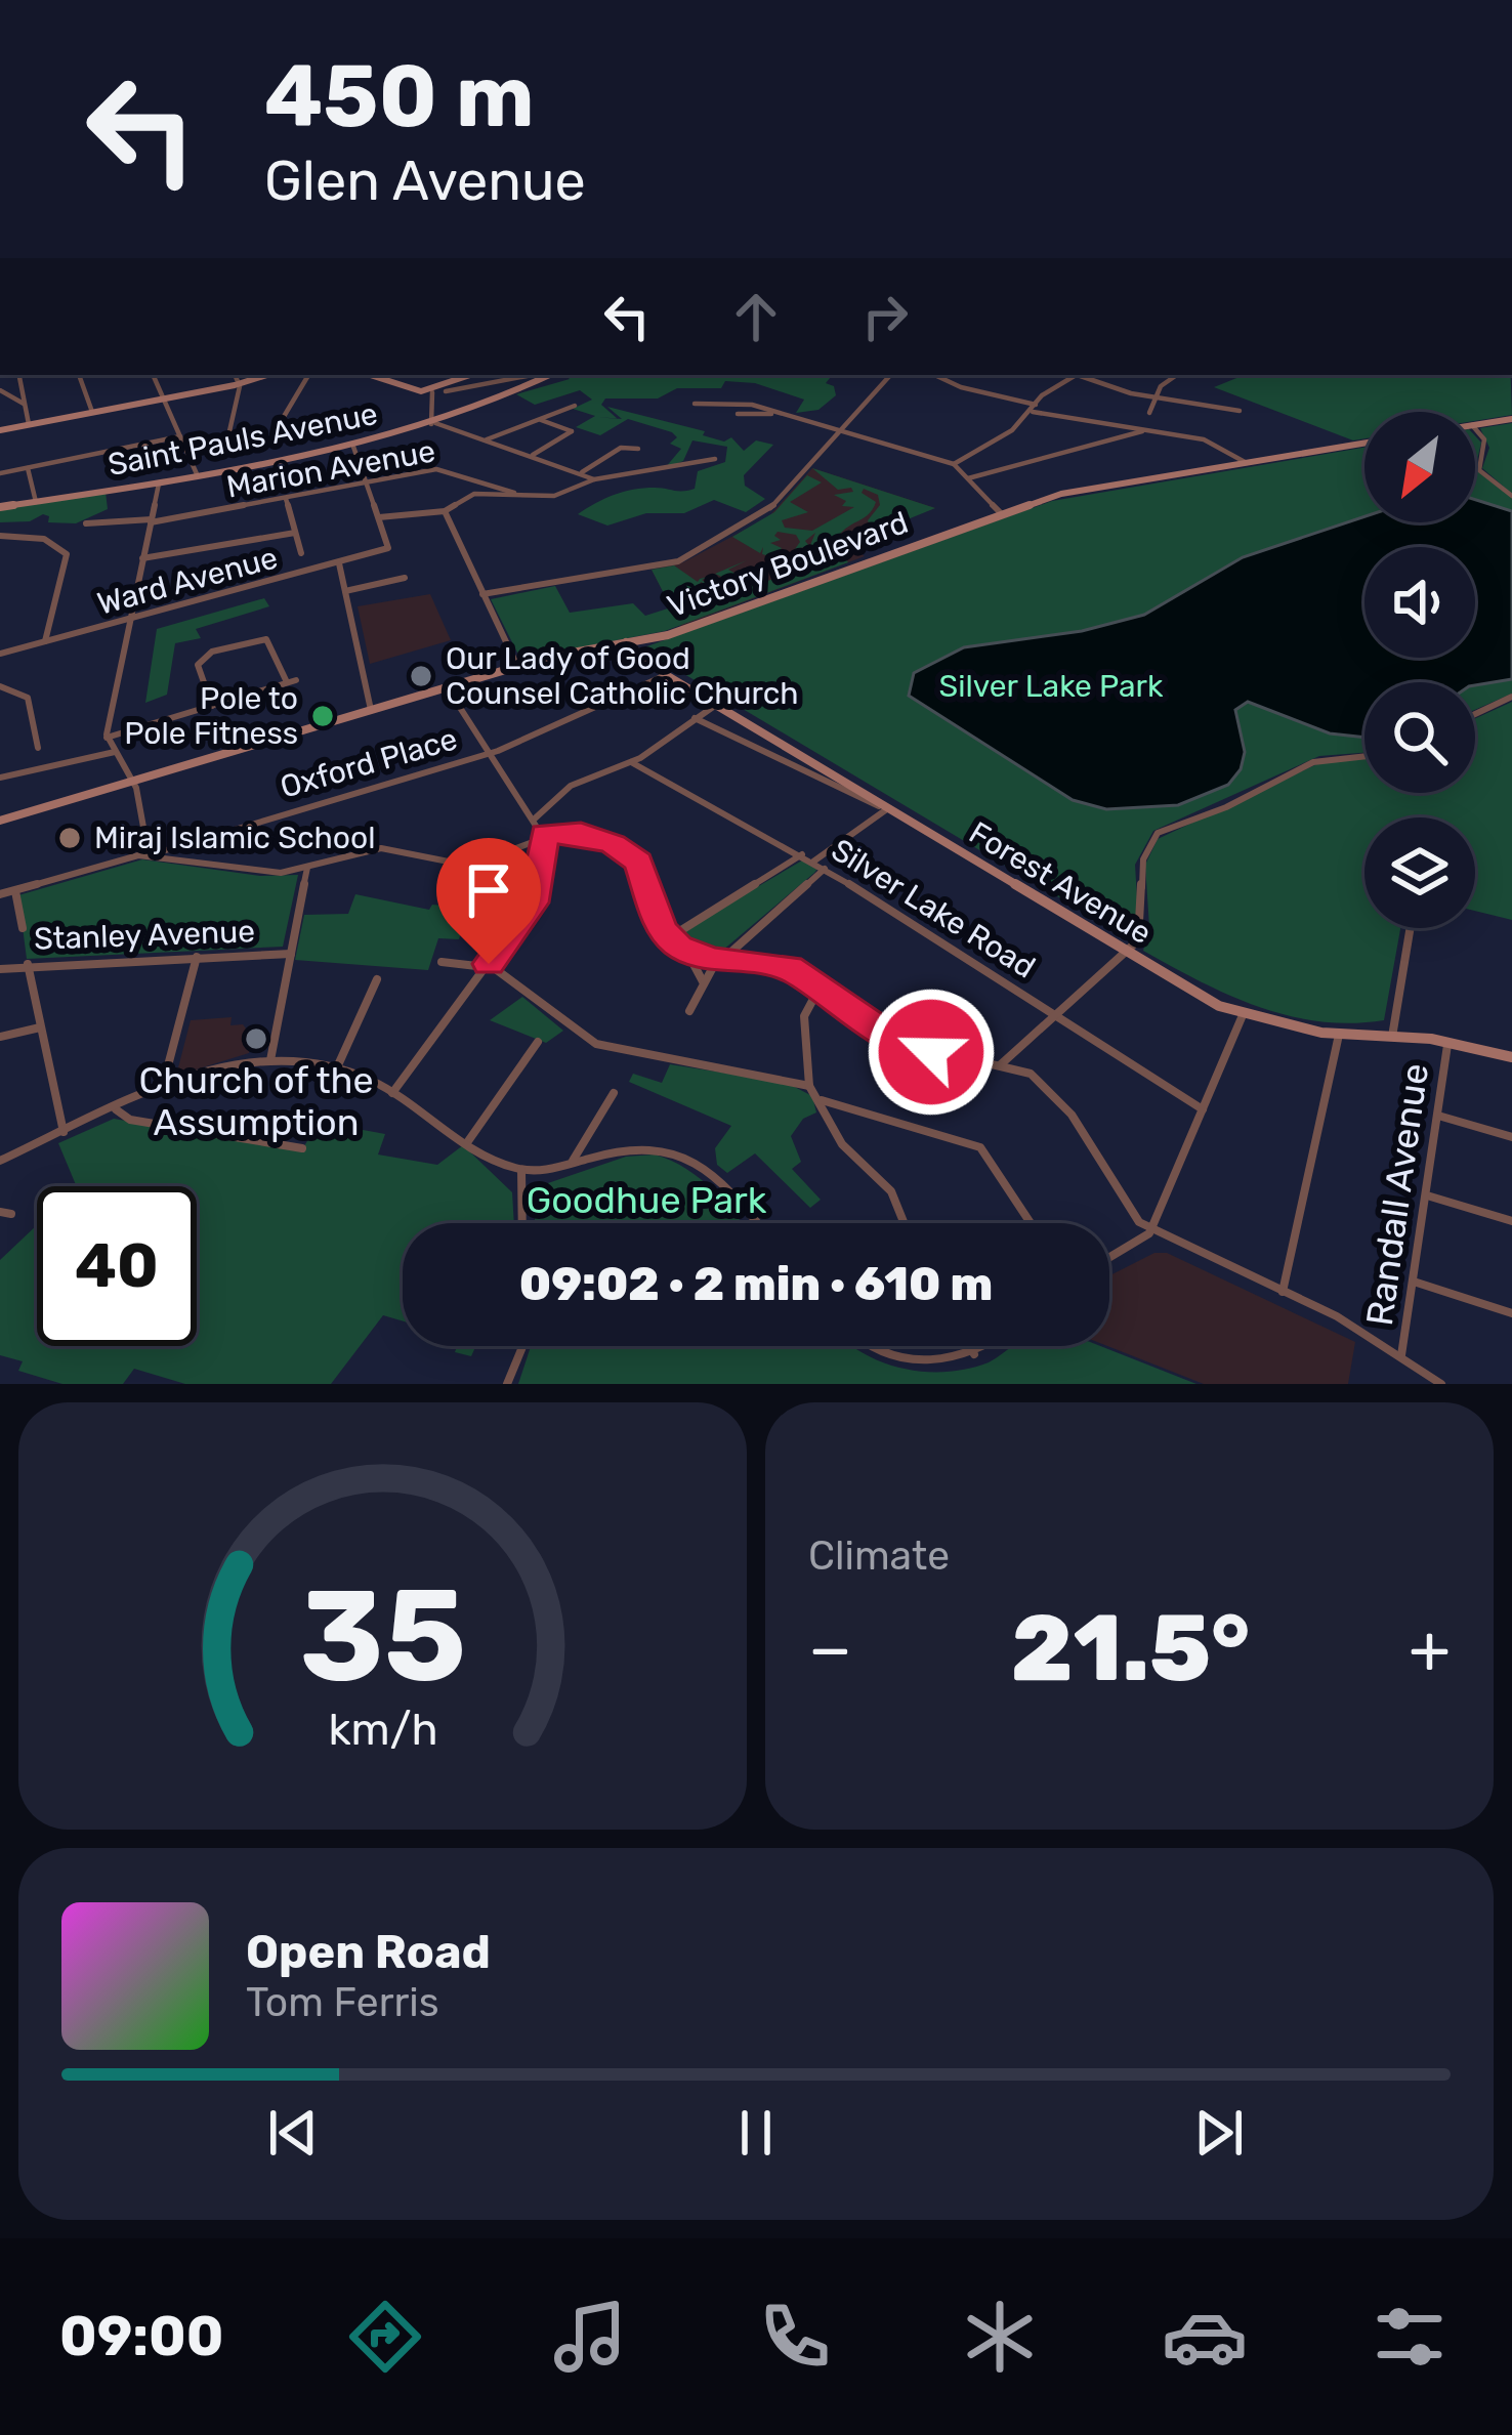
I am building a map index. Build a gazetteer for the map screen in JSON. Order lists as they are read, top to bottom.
{
  "streets": {
    "main road": ["Saint Pauls Avenue", "Victory Boulevard", "Forest Avenue"],
    "street": [
      "Marion Avenue",
      "Ward Avenue",
      "Oxford Place",
      "Silver Lake Road",
      "Stanley Avenue",
      "Randall Avenue"
    ]
  },
  "crossings": [
    ["Victory Boulevard", "Forest Avenue"],
    ["Oxford Place", "Forest Avenue"],
    ["Forest Avenue", "Randall Avenue"]
  ],
  "parks": ["Silver Lake Park", "Goodhue Park"],
  "places": [
    "Our Lady of Good Counsel Catholic Church",
    "Pole to Pole Fitness",
    "Miraj Islamic School",
    "Church of the Assumption"
  ],
  "north": "bottom left",
  "page": {
    "turn": ["450 m", "Glen Avenue"],
    "limit": "40",
    "trip": "09:02 · 2 min · 610 m",
    "tile": "Climate",
    "heat": ["−", "21.5°", "+"],
    "song": ["Open Road", "Tom Ferris"],
    "tabs": "09:00",
    "gauge": ["35", "km/h"]
  }
}
